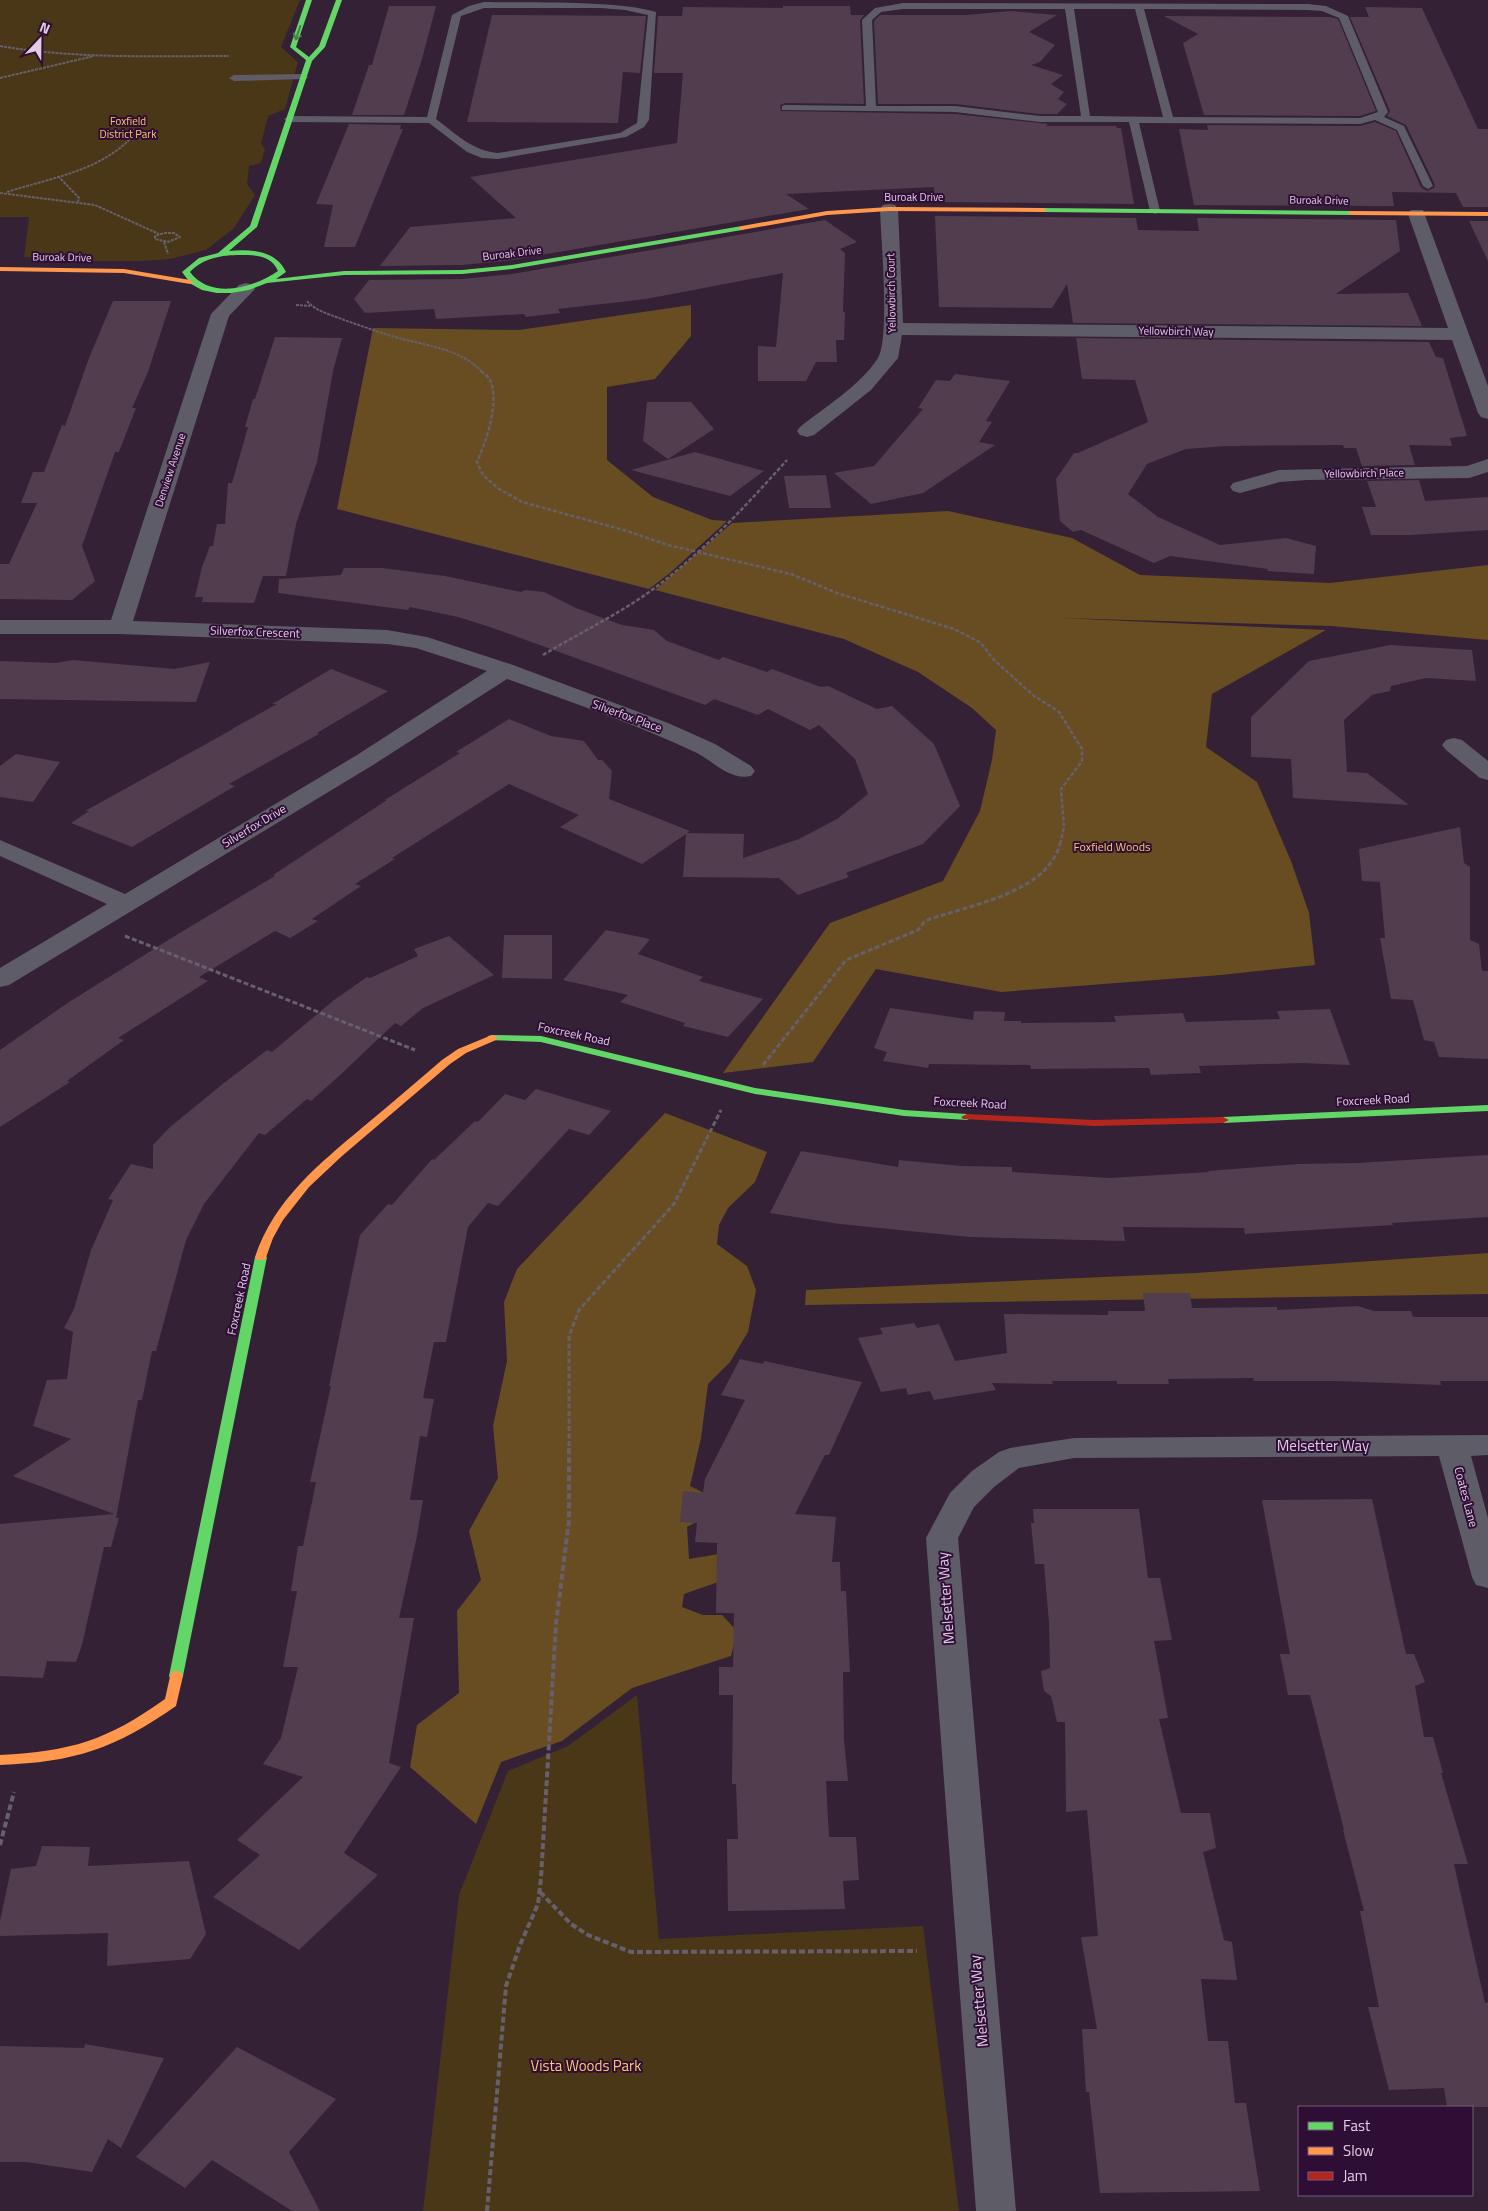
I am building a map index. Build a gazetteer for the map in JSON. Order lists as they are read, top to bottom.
{
  "streets": {
    "street": [
      "Buroak Drive",
      "Yellowbirch Court",
      "Yellowbirch Way",
      "Denview Avenue",
      "Yellowbirch Place",
      "Silverfox Crescent",
      "Silverfox Place",
      "Silverfox Drive",
      "Foxcreek Road",
      "Melsetter Way",
      "Coates Lane"
    ]
  },
  "crossings": [
    ["Buroak Drive", "Yellowbirch Court"],
    ["Buroak Drive", "Denview Avenue"],
    ["Yellowbirch Court", "Yellowbirch Way"],
    ["Denview Avenue", "Silverfox Crescent"],
    ["Silverfox Crescent", "Silverfox Place"],
    ["Silverfox Crescent", "Silverfox Drive"],
    ["Silverfox Place", "Silverfox Drive"],
    ["Melsetter Way", "Coates Lane"]
  ],
  "parks": ["Foxfield District Park", "Foxfield Woods", "Vista Woods Park"],
  "legend": ["Fast", "Slow", "Jam"],
  "north": "top"
}
